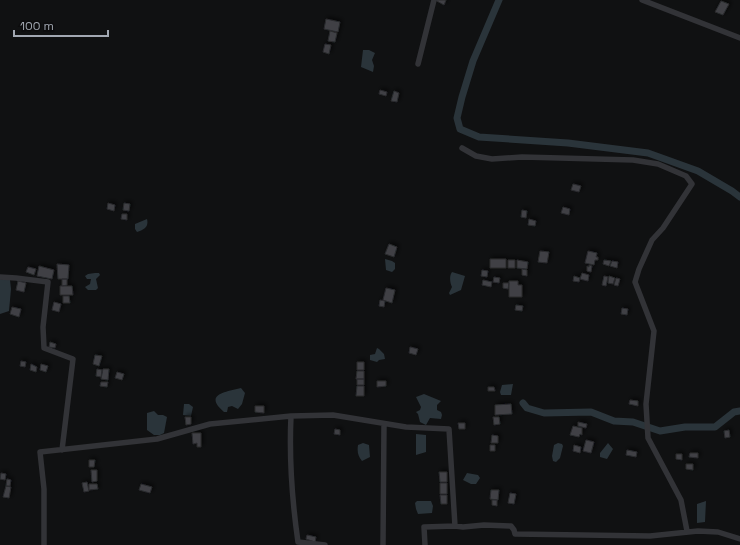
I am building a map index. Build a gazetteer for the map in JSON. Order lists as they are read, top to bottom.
{
  "scale_bar": "100 m"
}
